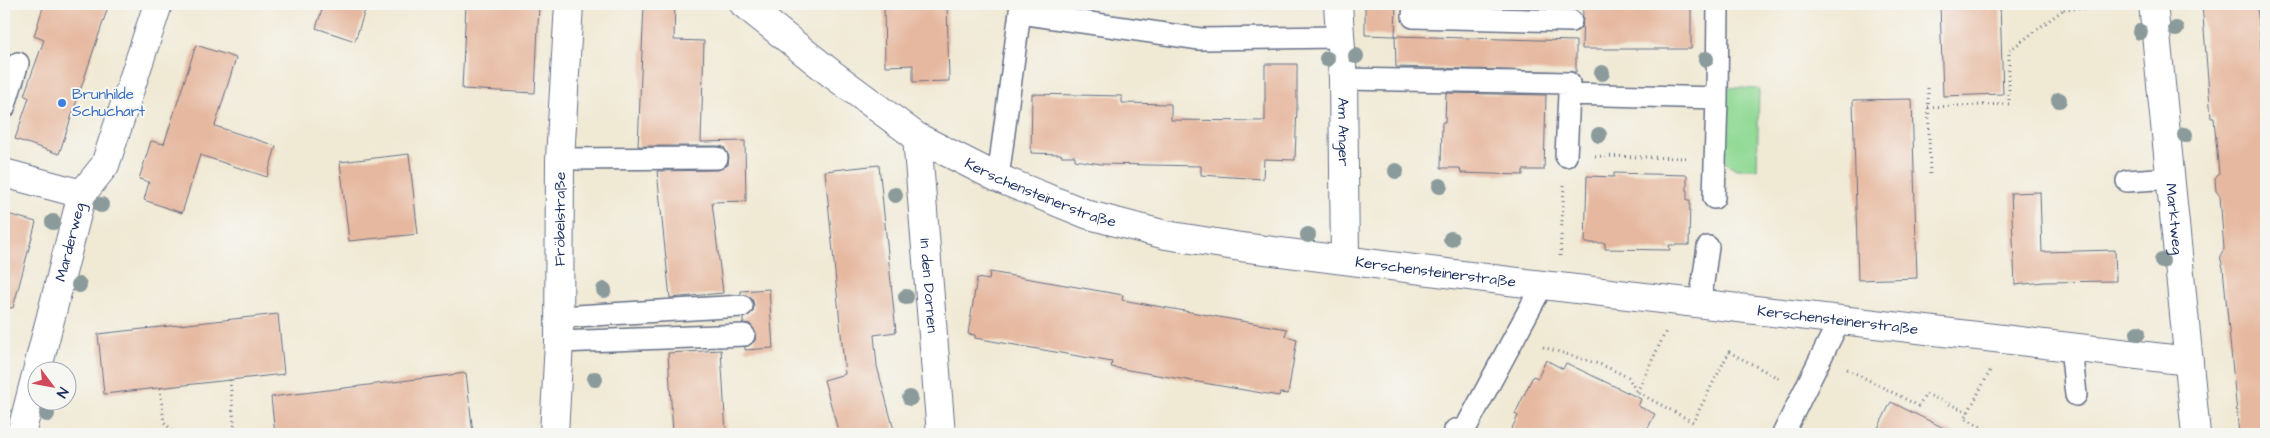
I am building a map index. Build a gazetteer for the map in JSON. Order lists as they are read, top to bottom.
{
  "streets": {
    "street": [
      "Am Anger",
      "Kerschensteinerstraße",
      "Fröbelstraße",
      "Marktweg",
      "Marderweg",
      "In den Dornen"
    ]
  },
  "crossings": [
    ["Am Anger", "Kerschensteinerstraße"],
    ["Kerschensteinerstraße", "Marktweg"],
    ["Kerschensteinerstraße", "In den Dornen"]
  ],
  "places": ["Brunhilde Schuchart"],
  "north": "bottom right"
}
